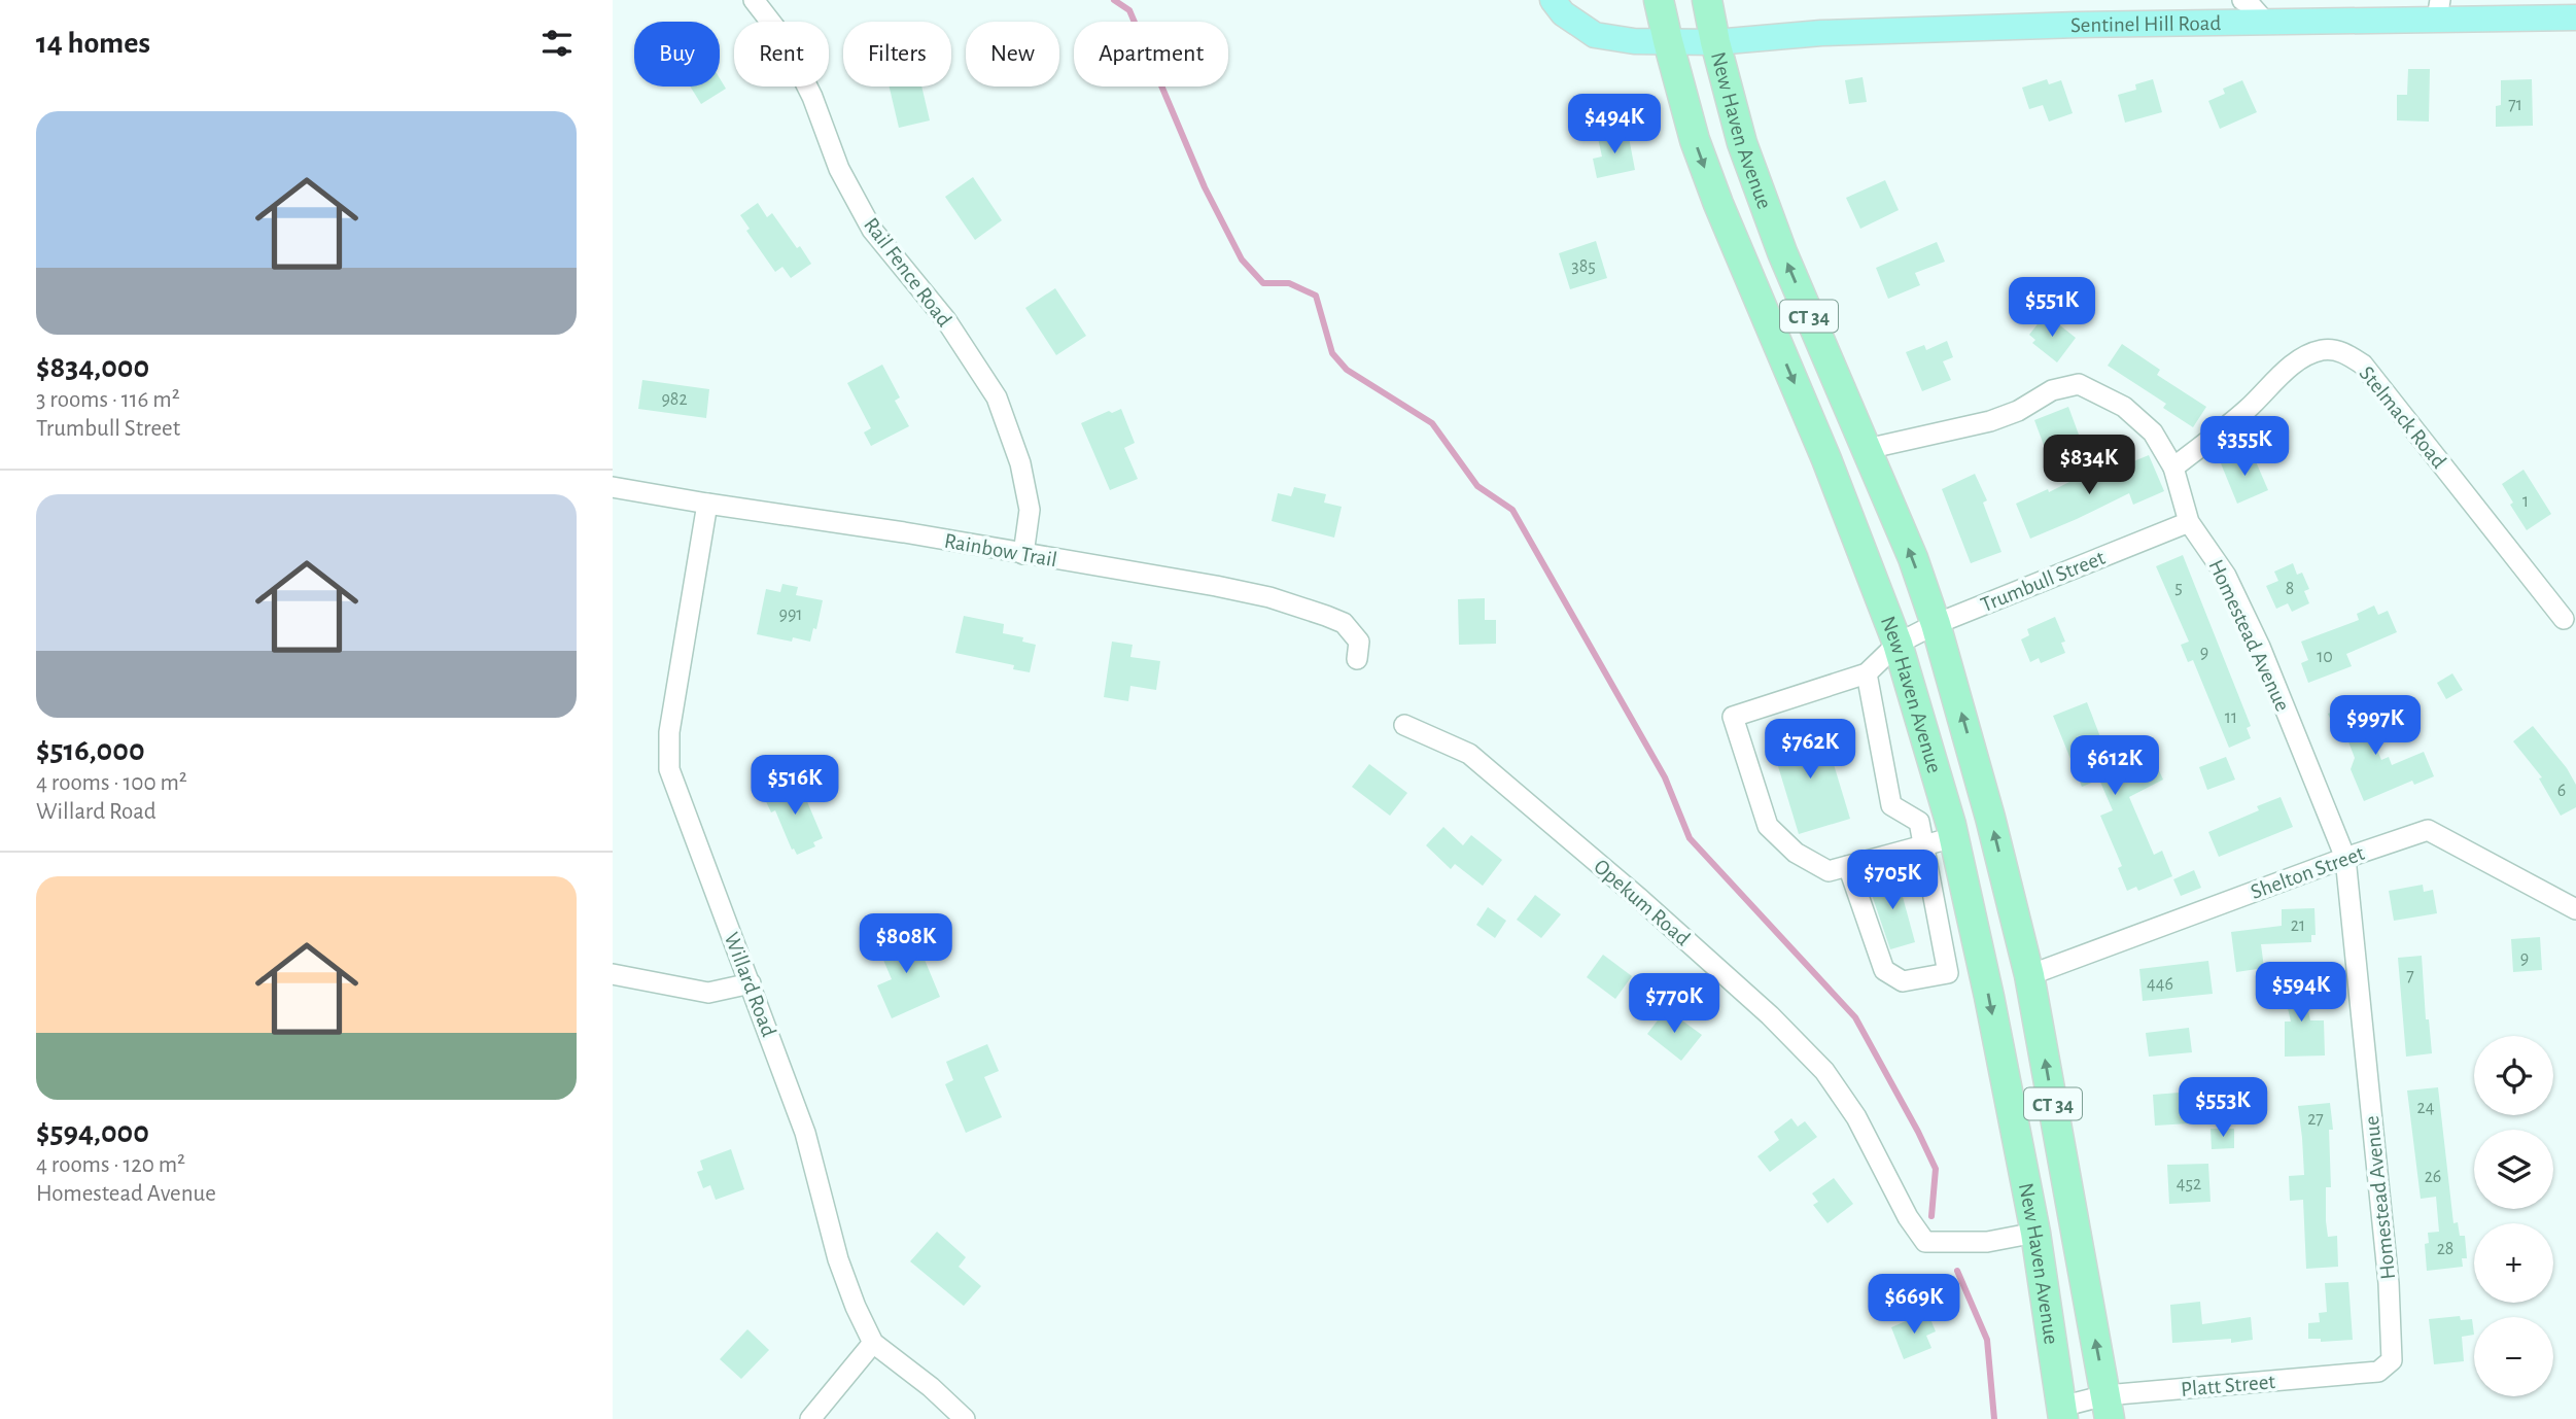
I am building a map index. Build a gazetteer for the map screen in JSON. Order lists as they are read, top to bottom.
{
  "streets": {
    "highway": ["New Haven Avenue", "CT 34"],
    "main road": ["Sentinel Hill Road"],
    "street": [
      "Rail Fence Road",
      "Stelmack Road",
      "Rainbow Trail",
      "Trumbull Street",
      "Homestead Avenue",
      "Shelton Street",
      "Opekum Road",
      "Willard Road",
      "Platt Street"
    ]
  },
  "crossings": [
    ["Sentinel Hill Road", "New Haven Avenue"],
    ["New Haven Avenue", "Trumbull Street"],
    ["New Haven Avenue", "Homestead Avenue"],
    ["New Haven Avenue", "Shelton Street"],
    ["New Haven Avenue", "Opekum Road"],
    ["New Haven Avenue", "Platt Street"],
    ["Rail Fence Road", "Rainbow Trail"],
    ["Stelmack Road", "Homestead Avenue"],
    ["Rainbow Trail", "Willard Road"],
    ["Trumbull Street", "Homestead Avenue"],
    ["Homestead Avenue", "Shelton Street"],
    ["Homestead Avenue", "Platt Street"]
  ],
  "house_numbers": [
    "71",
    "385",
    "982",
    "1",
    "5",
    "8",
    "991",
    "9",
    "10",
    "11",
    "6",
    "21",
    "9",
    "7",
    "446",
    "24",
    "27",
    "26",
    "452",
    "28"
  ],
  "page": {
    "heading": "14 homes",
    "chip": [
      "Buy",
      "Rent",
      "Filters",
      "New",
      "Apartment"
    ],
    "list": [
      {
        "name": "$834,000",
        "note": "3 rooms · 116 m² · Trumbull Street"
      },
      {
        "name": "$516,000",
        "note": "4 rooms · 100 m² · Willard Road"
      },
      {
        "name": "$594,000",
        "note": "4 rooms · 120 m² · Homestead Avenue"
      }
    ],
    "price": [
      "$494K",
      "$551K",
      "$355K",
      "$834K",
      "$997K",
      "$762K",
      "$612K",
      "$516K",
      "$705K",
      "$808K",
      "$594K",
      "$770K",
      "$553K",
      "$669K"
    ],
    "map_buttons": ["+", "−"]
  }
}
